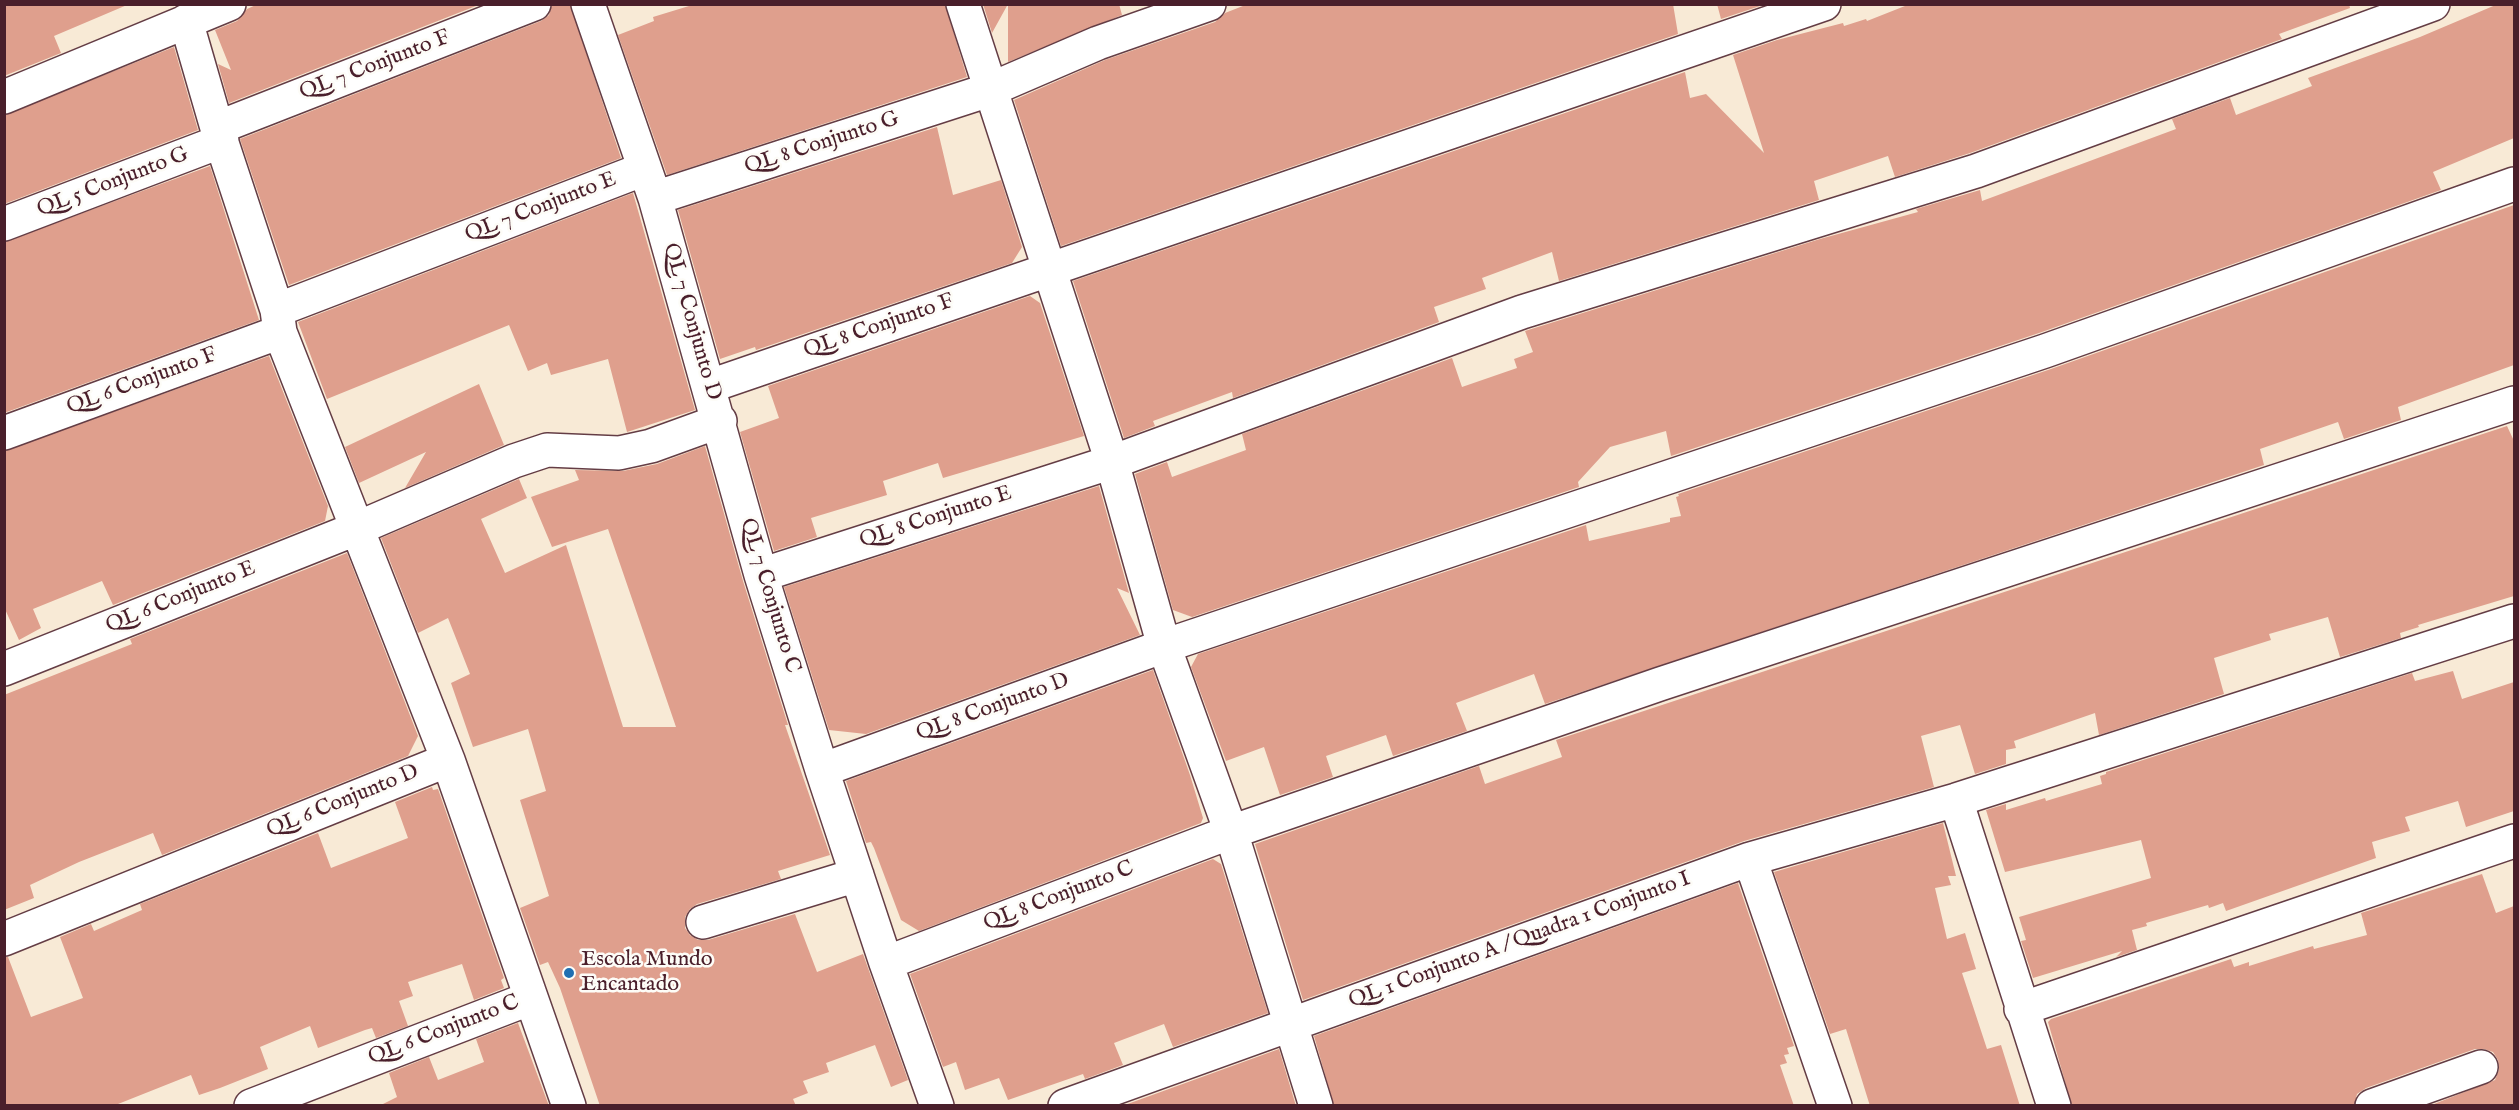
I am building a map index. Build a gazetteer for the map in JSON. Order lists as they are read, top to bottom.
{
  "streets": {
    "street": [
      "QL 7 Conjunto F",
      "QL 8 Conjunto G",
      "QL 5 Conjunto G",
      "QL 7 Conjunto E",
      "QL 7 Conjunto D",
      "QL 8 Conjunto F",
      "QL 6 Conjunto F",
      "QL 8 Conjunto E",
      "QL 7 Conjunto C",
      "QL 6 Conjunto E",
      "QL 8 Conjunto D",
      "QL 6 Conjunto D",
      "QL 8 Conjunto C",
      "QL 1 Conjunto A / Quadra 1 Conjunto I",
      "QL 6 Conjunto C"
    ]
  },
  "crossings": [
    ["QL 7 Conjunto F", "QL 5 Conjunto G"],
    ["QL 8 Conjunto G", "QL 7 Conjunto E"],
    ["QL 8 Conjunto G", "QL 7 Conjunto D"],
    ["QL 7 Conjunto E", "QL 7 Conjunto D"],
    ["QL 7 Conjunto E", "QL 6 Conjunto F"],
    ["QL 7 Conjunto D", "QL 8 Conjunto F"],
    ["QL 7 Conjunto D", "QL 7 Conjunto C"],
    ["QL 7 Conjunto D", "QL 6 Conjunto E"],
    ["QL 8 Conjunto E", "QL 7 Conjunto C"],
    ["QL 7 Conjunto C", "QL 8 Conjunto D"],
    ["QL 7 Conjunto C", "QL 8 Conjunto C"],
    ["QL 6 Conjunto D", "QL 6 Conjunto C"]
  ],
  "places": ["Escola Mundo Encantado"]
}
